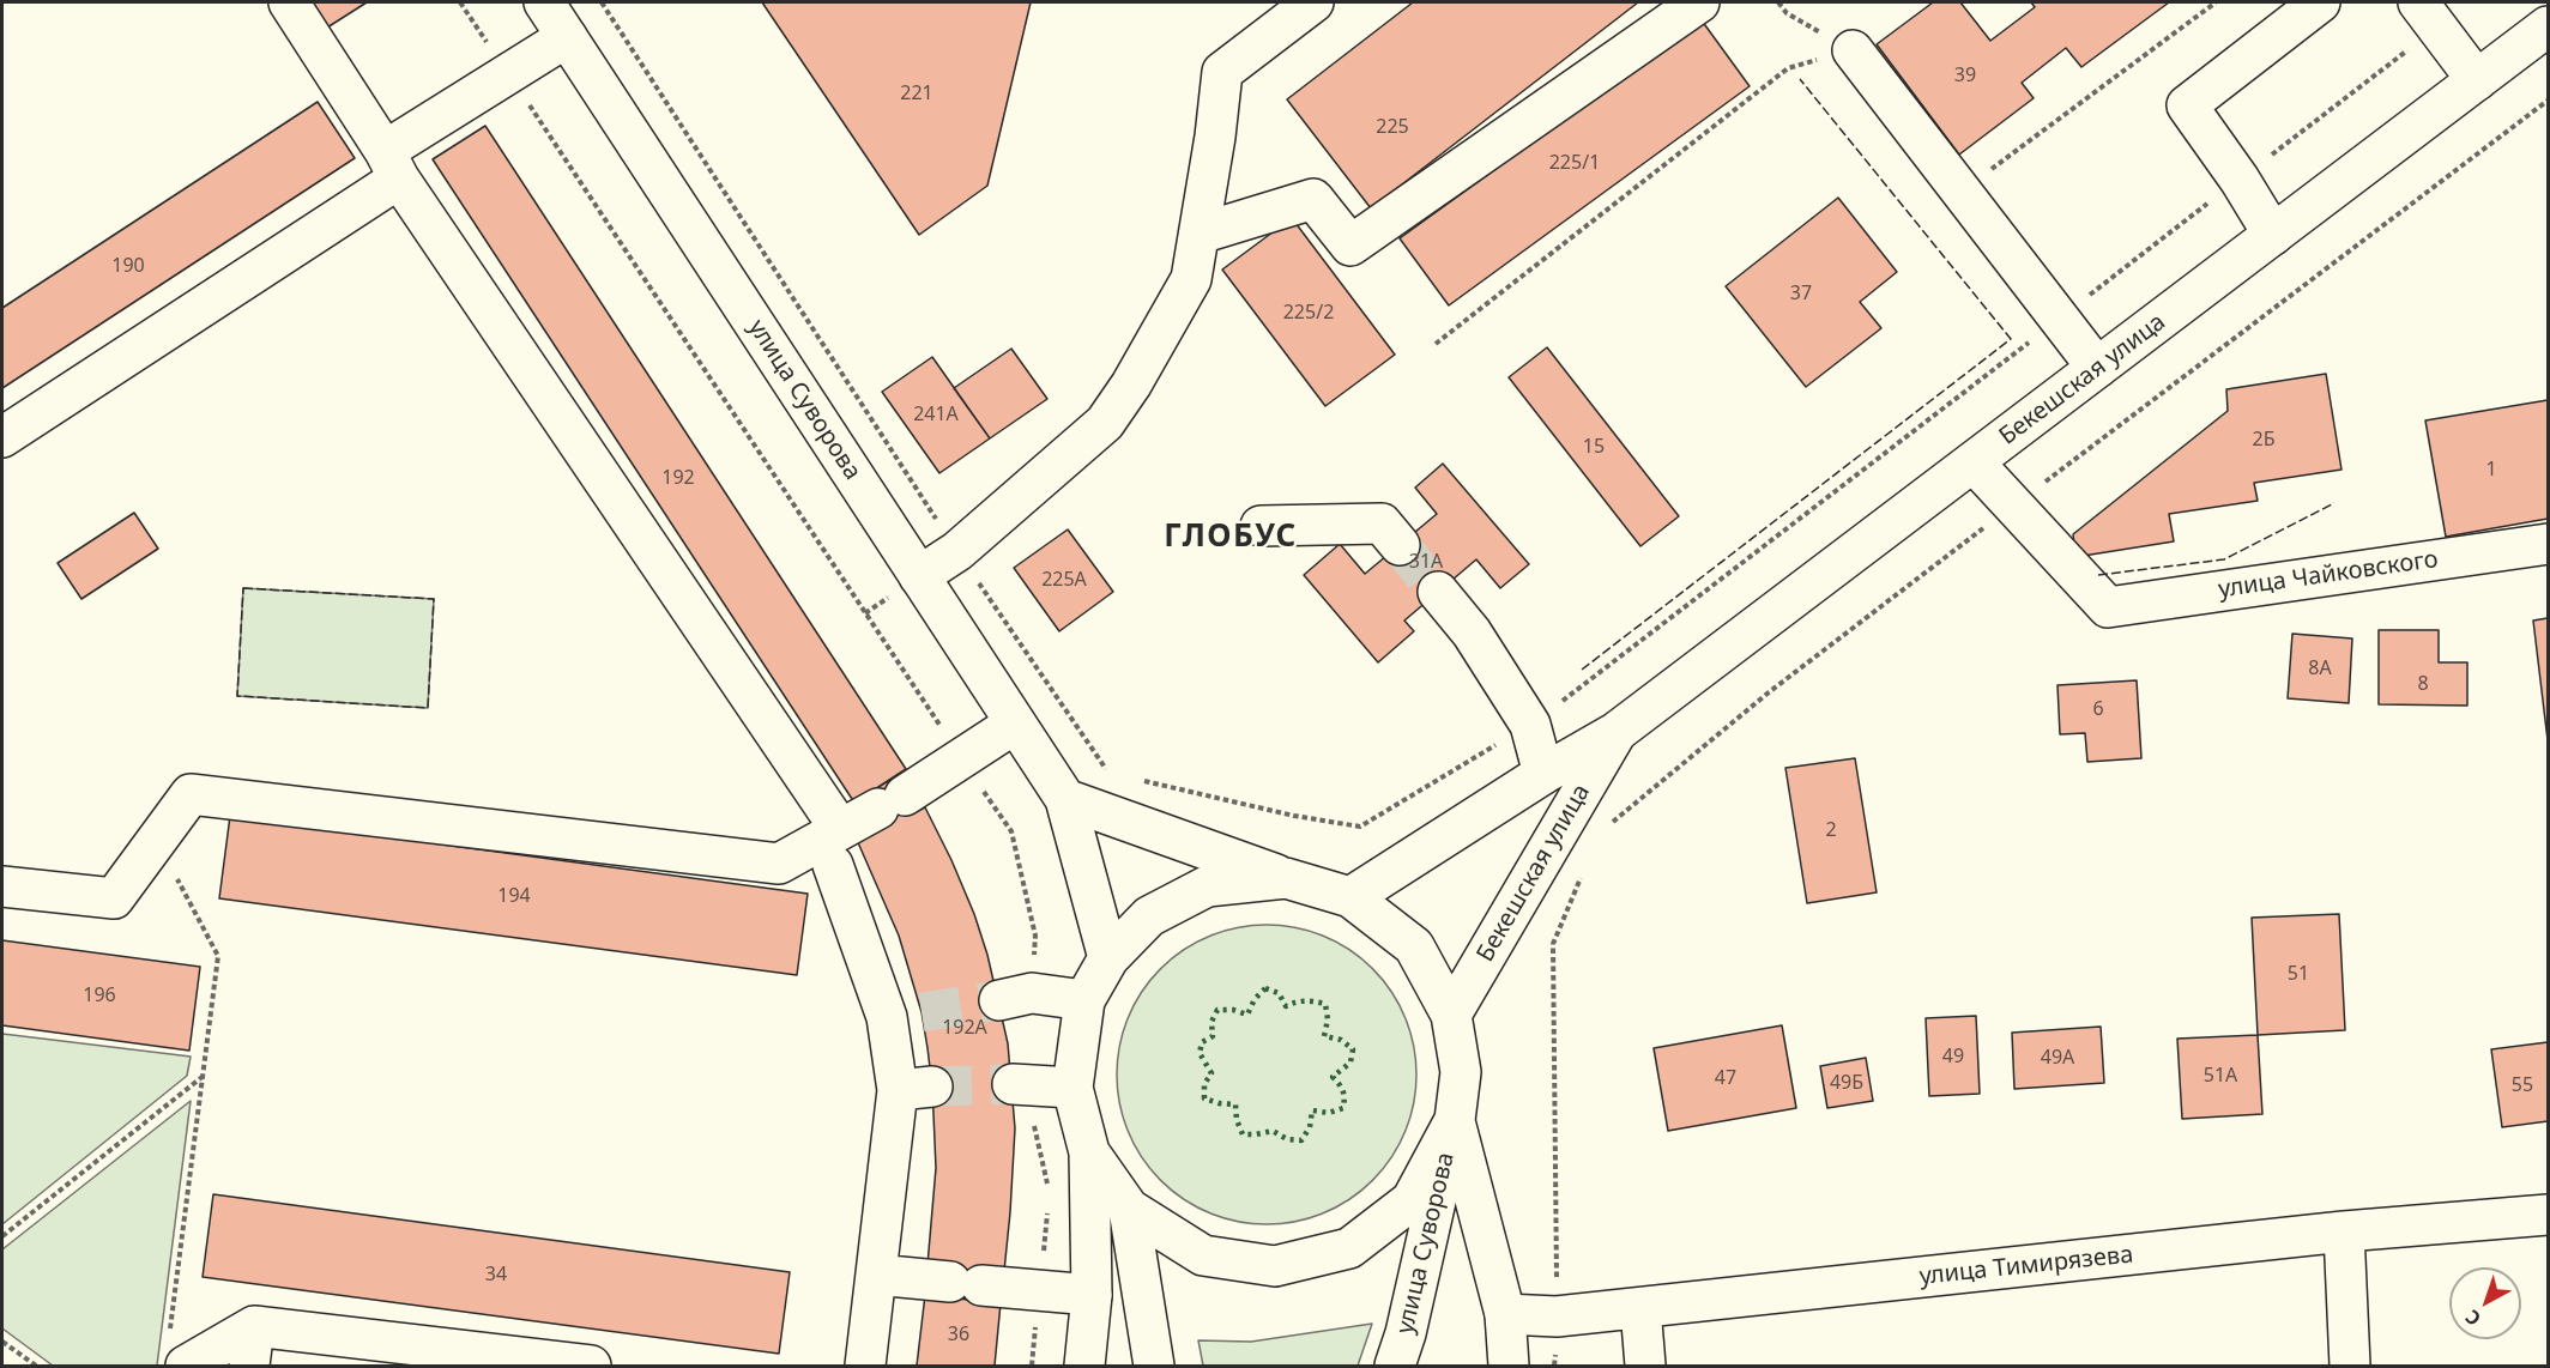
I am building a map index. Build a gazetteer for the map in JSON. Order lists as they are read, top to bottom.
{
  "streets": {
    "main road": [
      "Бекешская улица",
      "улица Суворова",
      "улица Чайковского",
      "улица Тимирязева"
    ]
  },
  "crossings": [
    ["Бекешская улица", "улица Суворова"]
  ],
  "districts": ["ГЛОБУС"],
  "house_numbers": [
    "39",
    "221",
    "225",
    "225/1",
    "190",
    "37",
    "225/2",
    "241А",
    "2Б",
    "15",
    "1",
    "192",
    "31А",
    "225А",
    "8А",
    "8",
    "6",
    "2",
    "194",
    "51",
    "196",
    "192А",
    "49",
    "49А",
    "51А",
    "47",
    "49Б",
    "55",
    "34",
    "36"
  ],
  "north": "bottom left"
}
